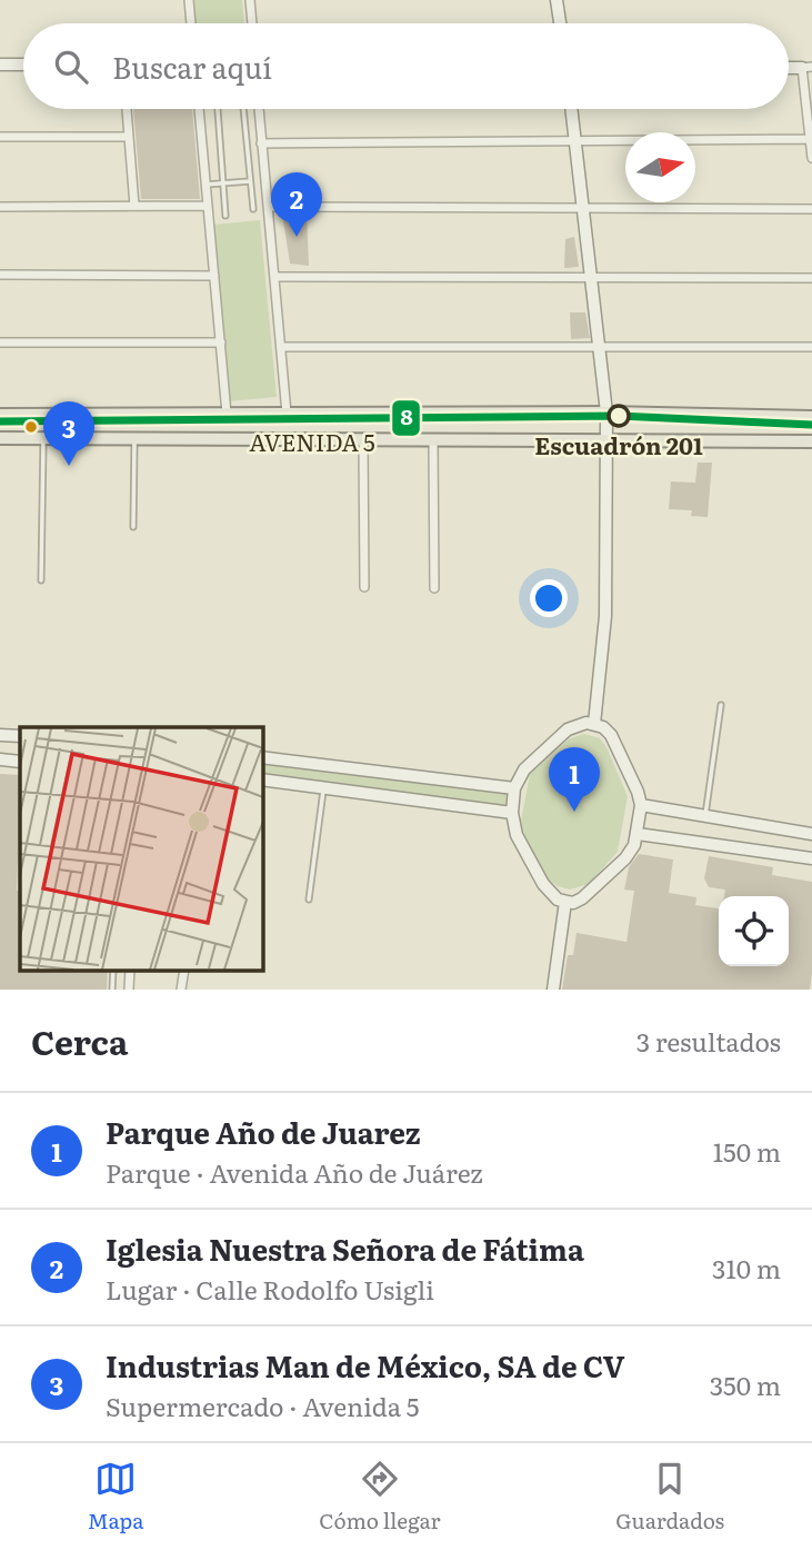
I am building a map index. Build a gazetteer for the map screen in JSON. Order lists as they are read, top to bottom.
{
  "streets": {
    "main road": ["AVENIDA 5"]
  },
  "places": ["Escuadrón 201"],
  "lines": ["transit line 8"],
  "north": "right",
  "page": {
    "search": "Buscar aquí",
    "pins": ["2", "3", "1"],
    "heading": ["Cerca", "3 resultados"],
    "list": [
      {
        "mark": "1",
        "name": "Parque Año de Juarez",
        "note": "Parque · Avenida Año de Juárez",
        "value": "150 m"
      },
      {
        "mark": "2",
        "name": "Iglesia Nuestra Señora de Fátima",
        "note": "Lugar · Calle Rodolfo Usigli",
        "value": "310 m"
      },
      {
        "mark": "3",
        "name": "Industrias Man de México, SA de CV",
        "note": "Supermercado · Avenida 5",
        "value": "350 m"
      }
    ],
    "nav": ["Mapa", "Cómo llegar", "Guardados"]
  }
}
